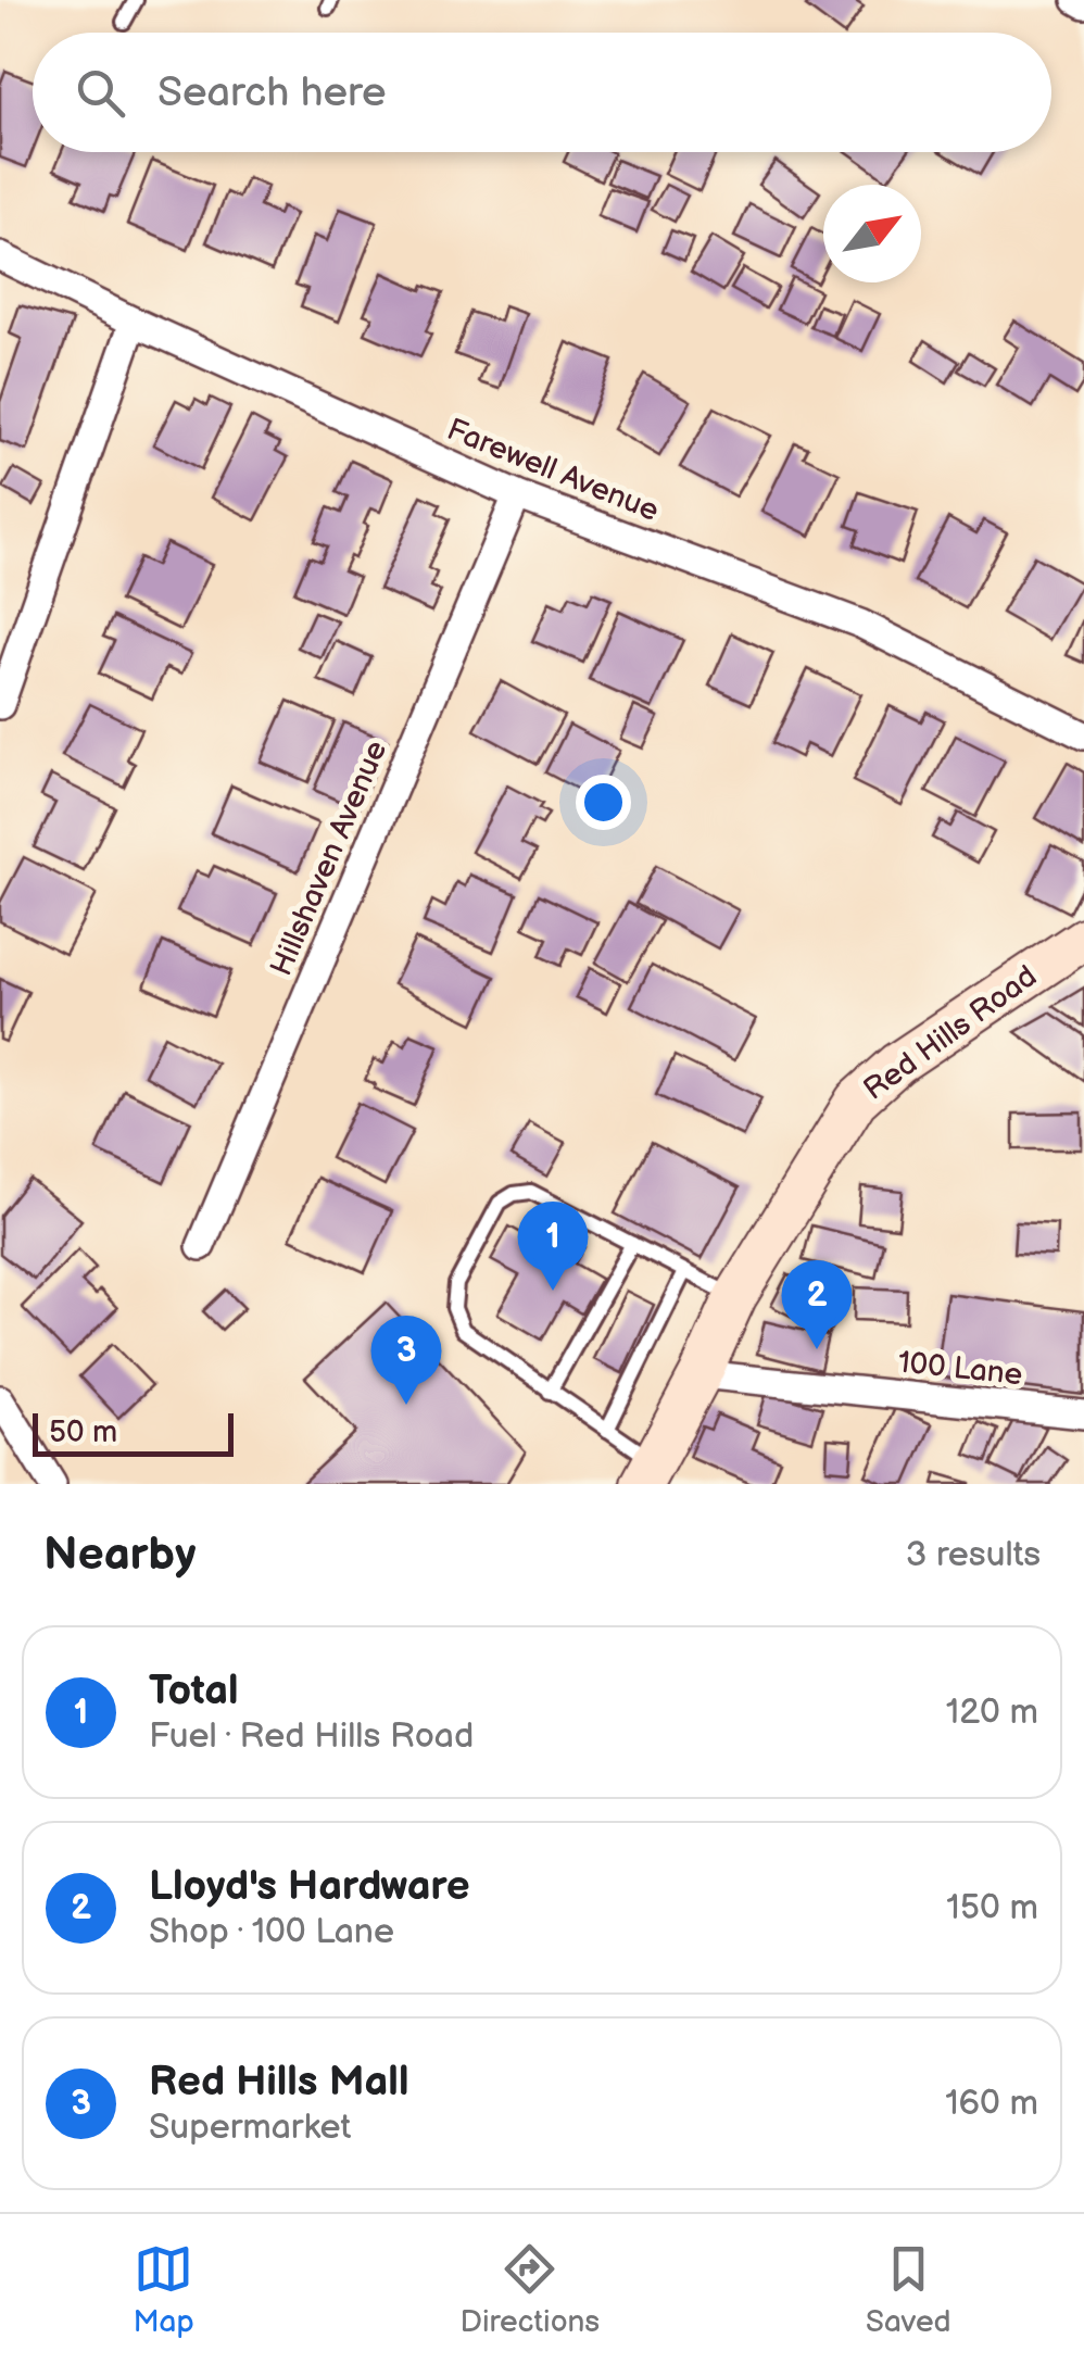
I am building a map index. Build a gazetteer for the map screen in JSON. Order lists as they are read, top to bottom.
{
  "streets": {
    "main road": ["Red Hills Road"],
    "street": ["Farewell Avenue", "Hillshaven Avenue", "100 Lane"]
  },
  "crossings": [
    ["Farewell Avenue", "Hillshaven Avenue"],
    ["Red Hills Road", "100 Lane"]
  ],
  "scale_bar": "50 m",
  "north": "top right",
  "page": {
    "search": "Search here",
    "pins": ["1", "2", "3"],
    "scale": "50 m",
    "heading": ["Nearby", "3 results"],
    "list": [
      {
        "mark": "1",
        "name": "Total",
        "note": "Fuel · Red Hills Road",
        "value": "120 m"
      },
      {
        "mark": "2",
        "name": "Lloyd's Hardware",
        "note": "Shop · 100 Lane",
        "value": "150 m"
      },
      {
        "mark": "3",
        "name": "Red Hills Mall",
        "note": "Supermarket",
        "value": "160 m"
      }
    ],
    "nav": ["Map", "Directions", "Saved"]
  }
}
